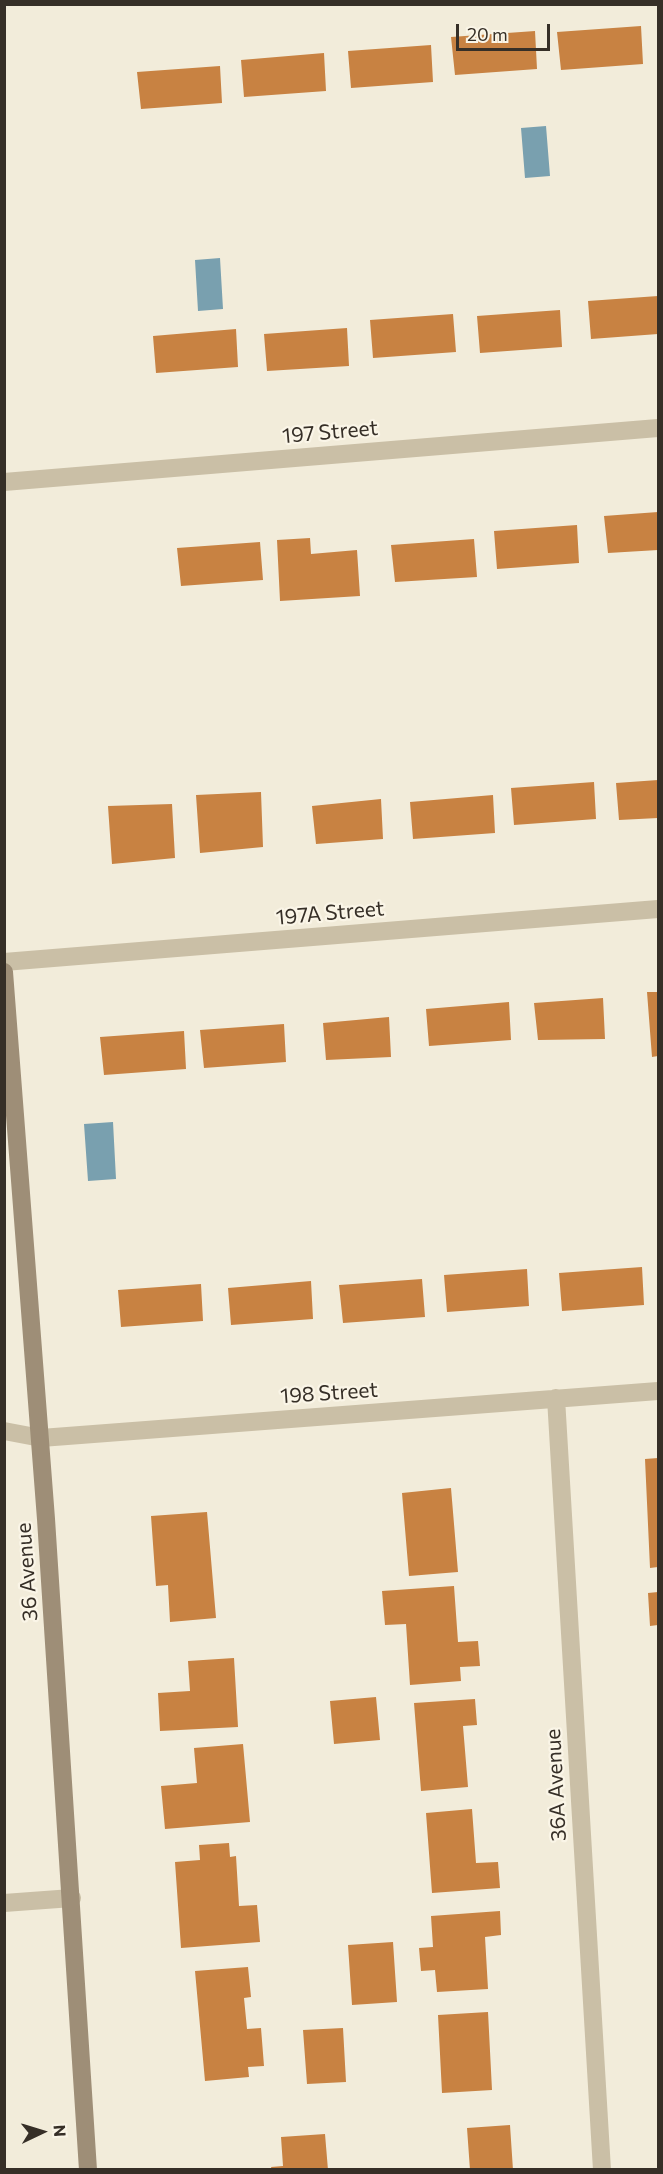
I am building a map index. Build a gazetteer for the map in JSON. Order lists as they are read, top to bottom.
{
  "streets": {
    "main road": ["36 Avenue"],
    "street": [
      "197 Street",
      "197A Street",
      "198 Street",
      "36A Avenue"
    ]
  },
  "crossings": [
    ["198 Street", "36 Avenue"],
    ["198 Street", "36A Avenue"]
  ],
  "scale_bar": "20 m",
  "north": "right"
}
